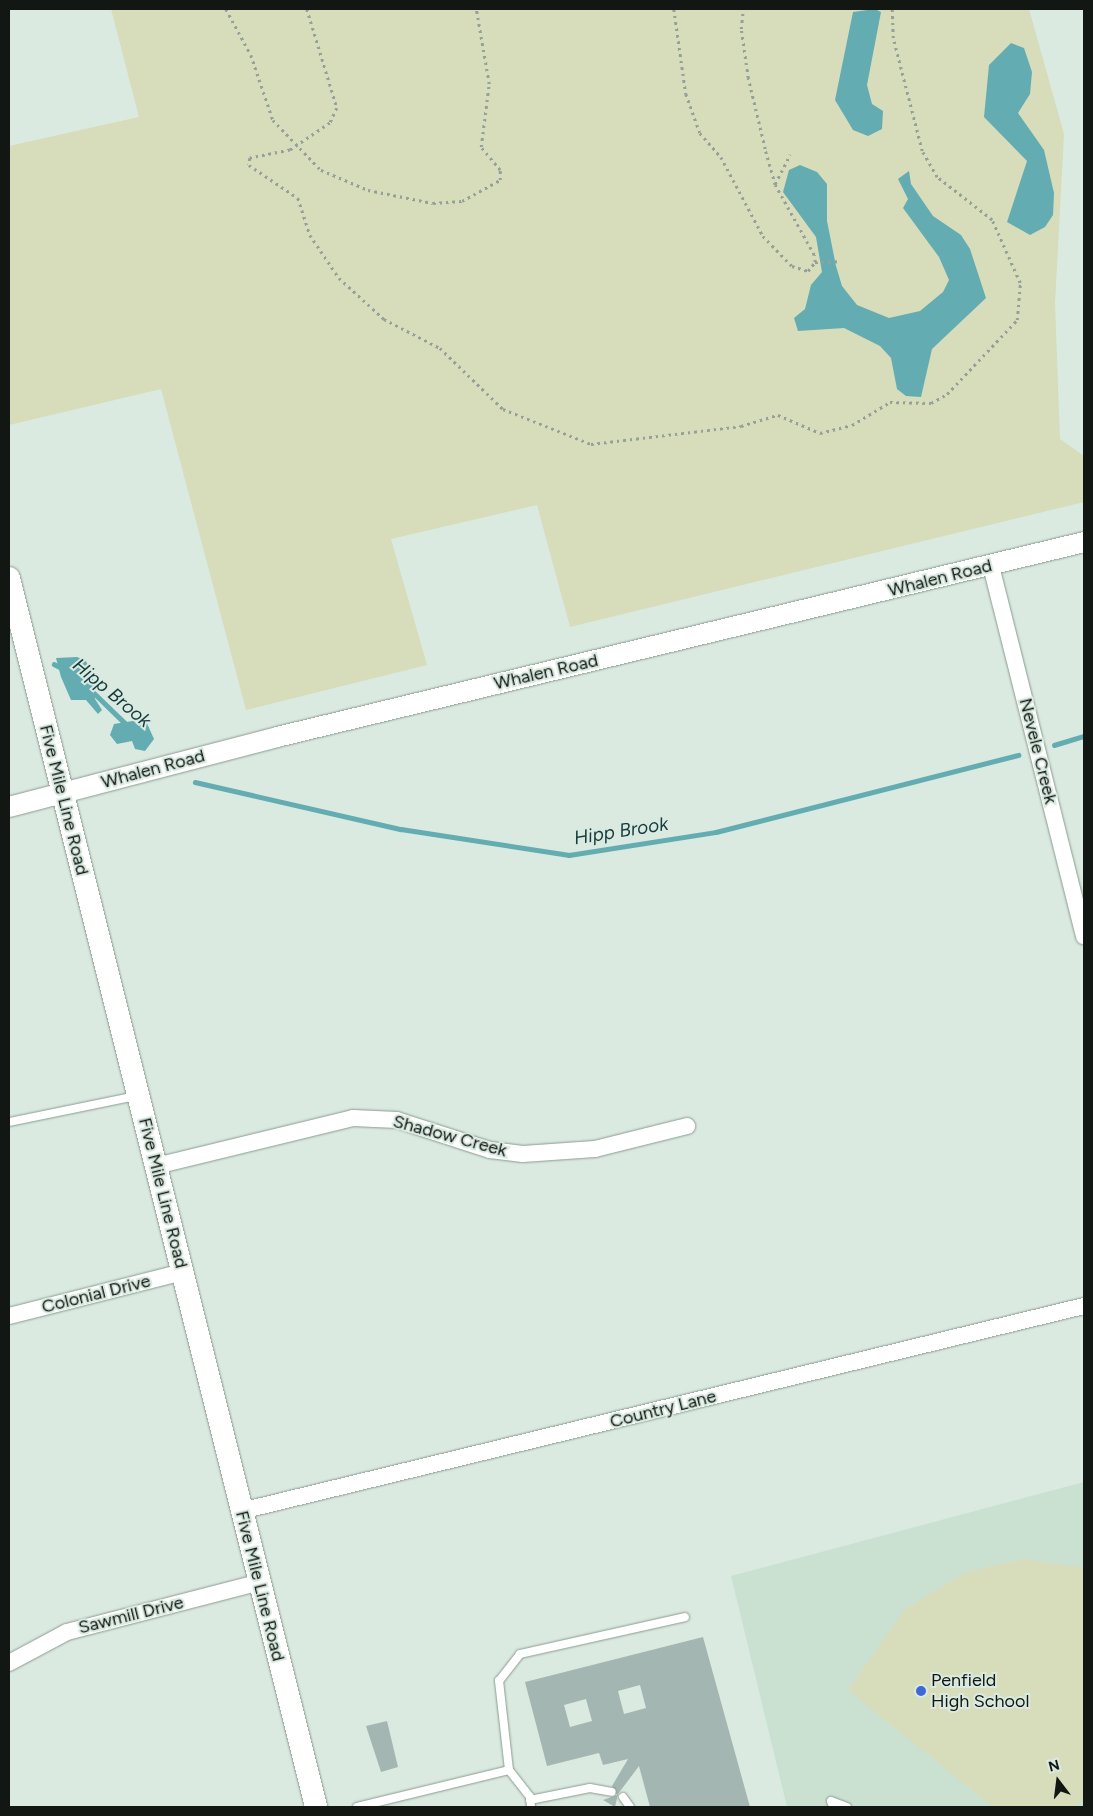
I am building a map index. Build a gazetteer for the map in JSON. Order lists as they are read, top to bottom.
{
  "streets": {
    "main road": ["Five Mile Line Road"],
    "street": [
      "Whalen Road",
      "Nevele Creek",
      "Shadow Creek",
      "Colonial Drive",
      "Country Lane",
      "Sawmill Drive"
    ]
  },
  "crossings": [
    ["Whalen Road", "Nevele Creek"],
    ["Whalen Road", "Five Mile Line Road"],
    ["Five Mile Line Road", "Shadow Creek"],
    ["Five Mile Line Road", "Colonial Drive"],
    ["Five Mile Line Road", "Country Lane"],
    ["Five Mile Line Road", "Sawmill Drive"]
  ],
  "water": ["Hipp Brook"],
  "places": ["Penfield High School"],
  "north": "top"
}
